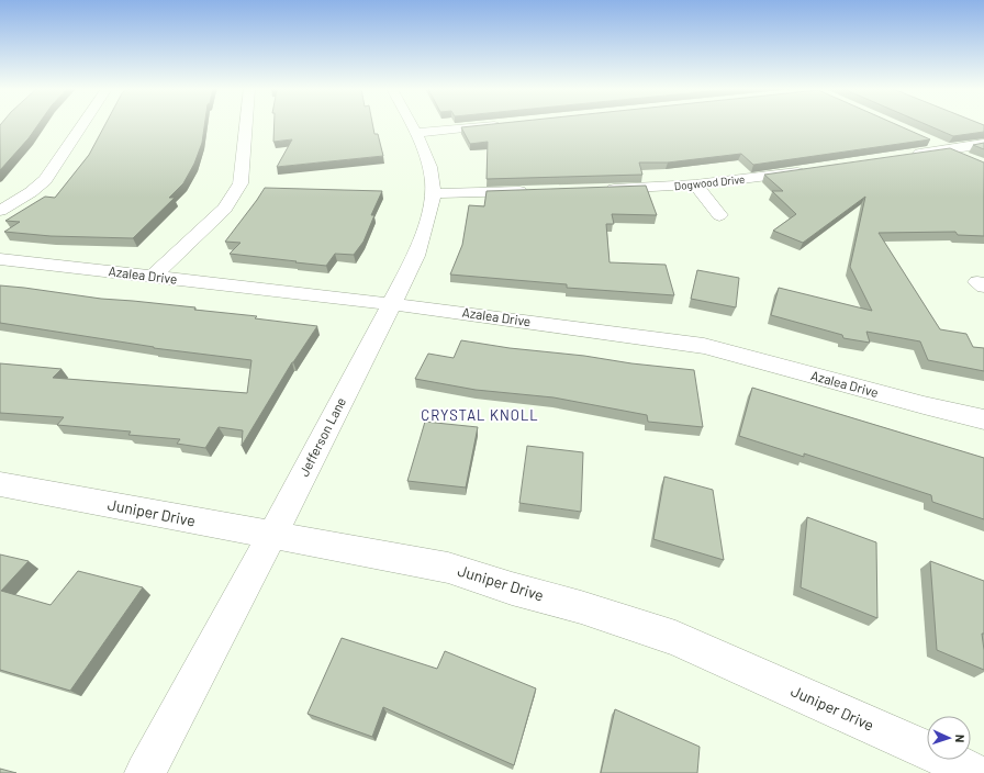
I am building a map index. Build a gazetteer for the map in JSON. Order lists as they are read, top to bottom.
{
  "streets": {
    "street": [
      "Dogwood Drive",
      "Azalea Drive",
      "Jefferson Lane",
      "Juniper Drive"
    ]
  },
  "crossings": [
    ["Azalea Drive", "Jefferson Lane"],
    ["Jefferson Lane", "Juniper Drive"]
  ],
  "districts": ["CRYSTAL KNOLL"],
  "north": "right"
}
